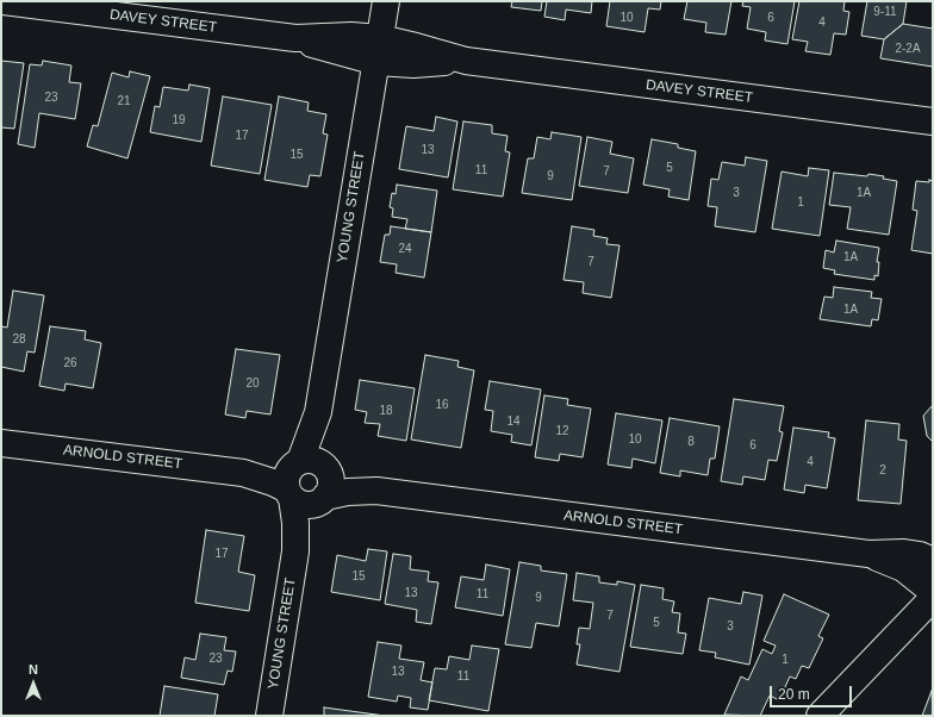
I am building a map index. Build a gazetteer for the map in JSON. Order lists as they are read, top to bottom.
{
  "streets": {
    "street": ["DAVEY STREET", "YOUNG STREET", "ARNOLD STREET"]
  },
  "crossings": [
    ["DAVEY STREET", "YOUNG STREET"],
    ["YOUNG STREET", "ARNOLD STREET"]
  ],
  "house_numbers": [
    "9-11",
    "10",
    "6",
    "4",
    "2-2A",
    "23",
    "21",
    "19",
    "17",
    "13",
    "15",
    "5",
    "11",
    "7",
    "9",
    "3",
    "1A",
    "1",
    "24",
    "1A",
    "7",
    "1A",
    "28",
    "26",
    "20",
    "16",
    "18",
    "14",
    "12",
    "10",
    "8",
    "6",
    "4",
    "2",
    "17",
    "15",
    "13",
    "11",
    "9",
    "7",
    "5",
    "3",
    "23",
    "1",
    "13",
    "11"
  ],
  "scale_bar": "20 m",
  "north": "top"
}
